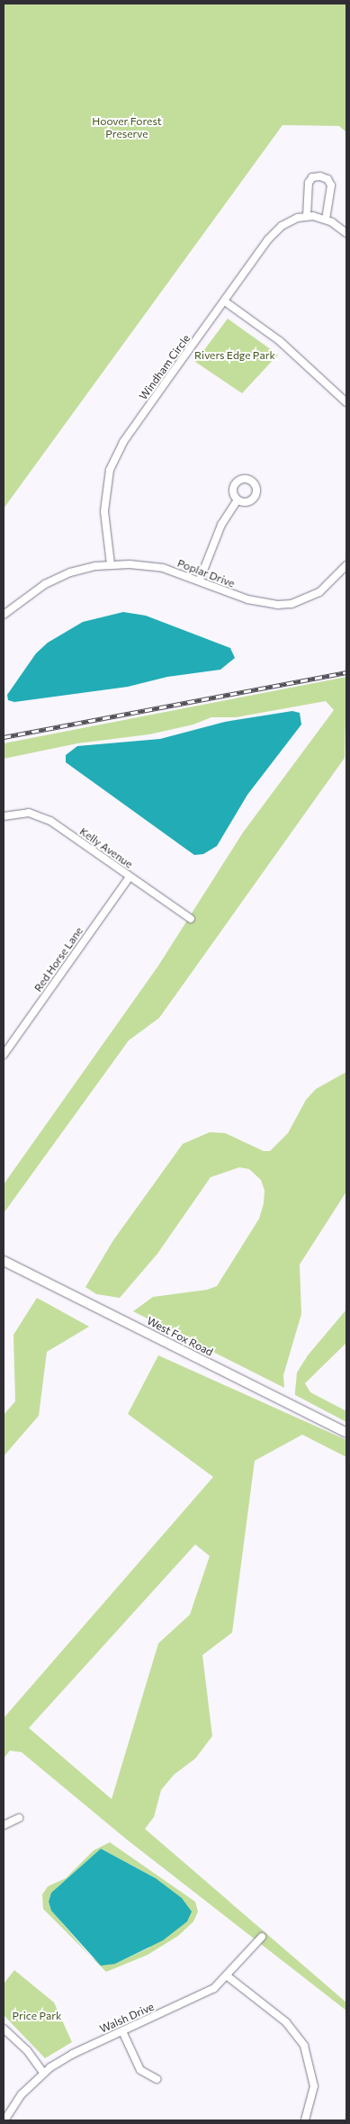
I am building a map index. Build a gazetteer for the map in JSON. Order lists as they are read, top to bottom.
{
  "streets": {
    "street": [
      "Windham Circle",
      "Poplar Drive",
      "Kelly Avenue",
      "Red Horse Lane",
      "West Fox Road",
      "Walsh Drive"
    ]
  },
  "crossings": [
    ["Windham Circle", "Poplar Drive"],
    ["Kelly Avenue", "Red Horse Lane"]
  ],
  "parks": ["Hoover Forest Preserve", "Rivers Edge Park", "Price Park"]
}
